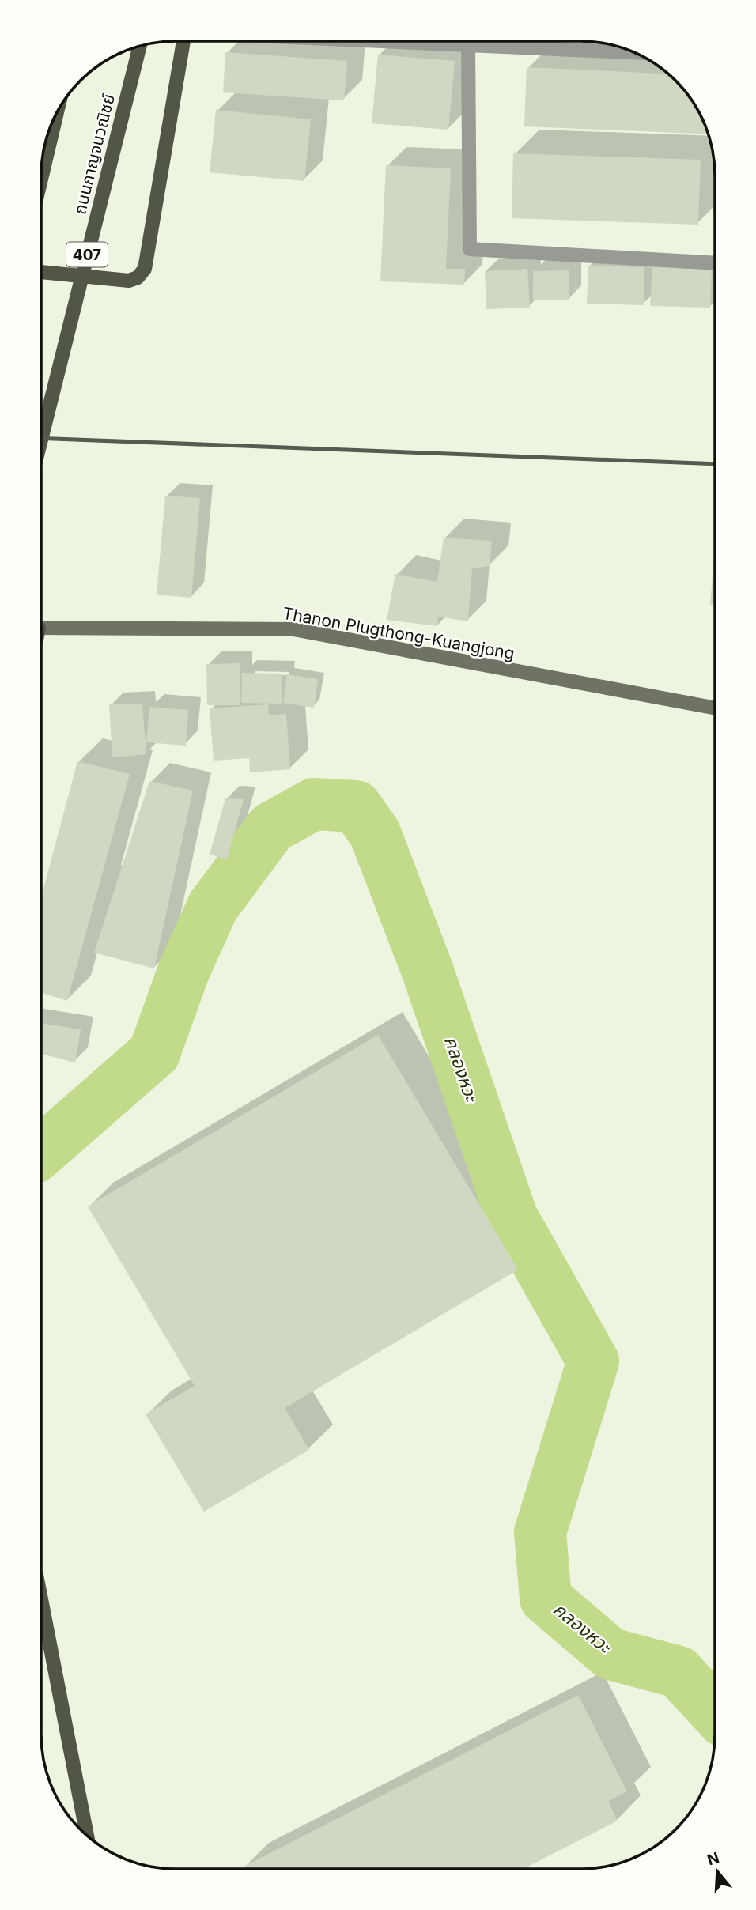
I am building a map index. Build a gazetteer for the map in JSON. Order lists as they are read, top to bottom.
{
  "streets": {
    "main road": ["ถนนกาญจนวณิชย์", "407"],
    "street": ["Thanon Plugthong-Kuangjong"]
  },
  "water": ["คลองหวะ"],
  "north": "top"
}
